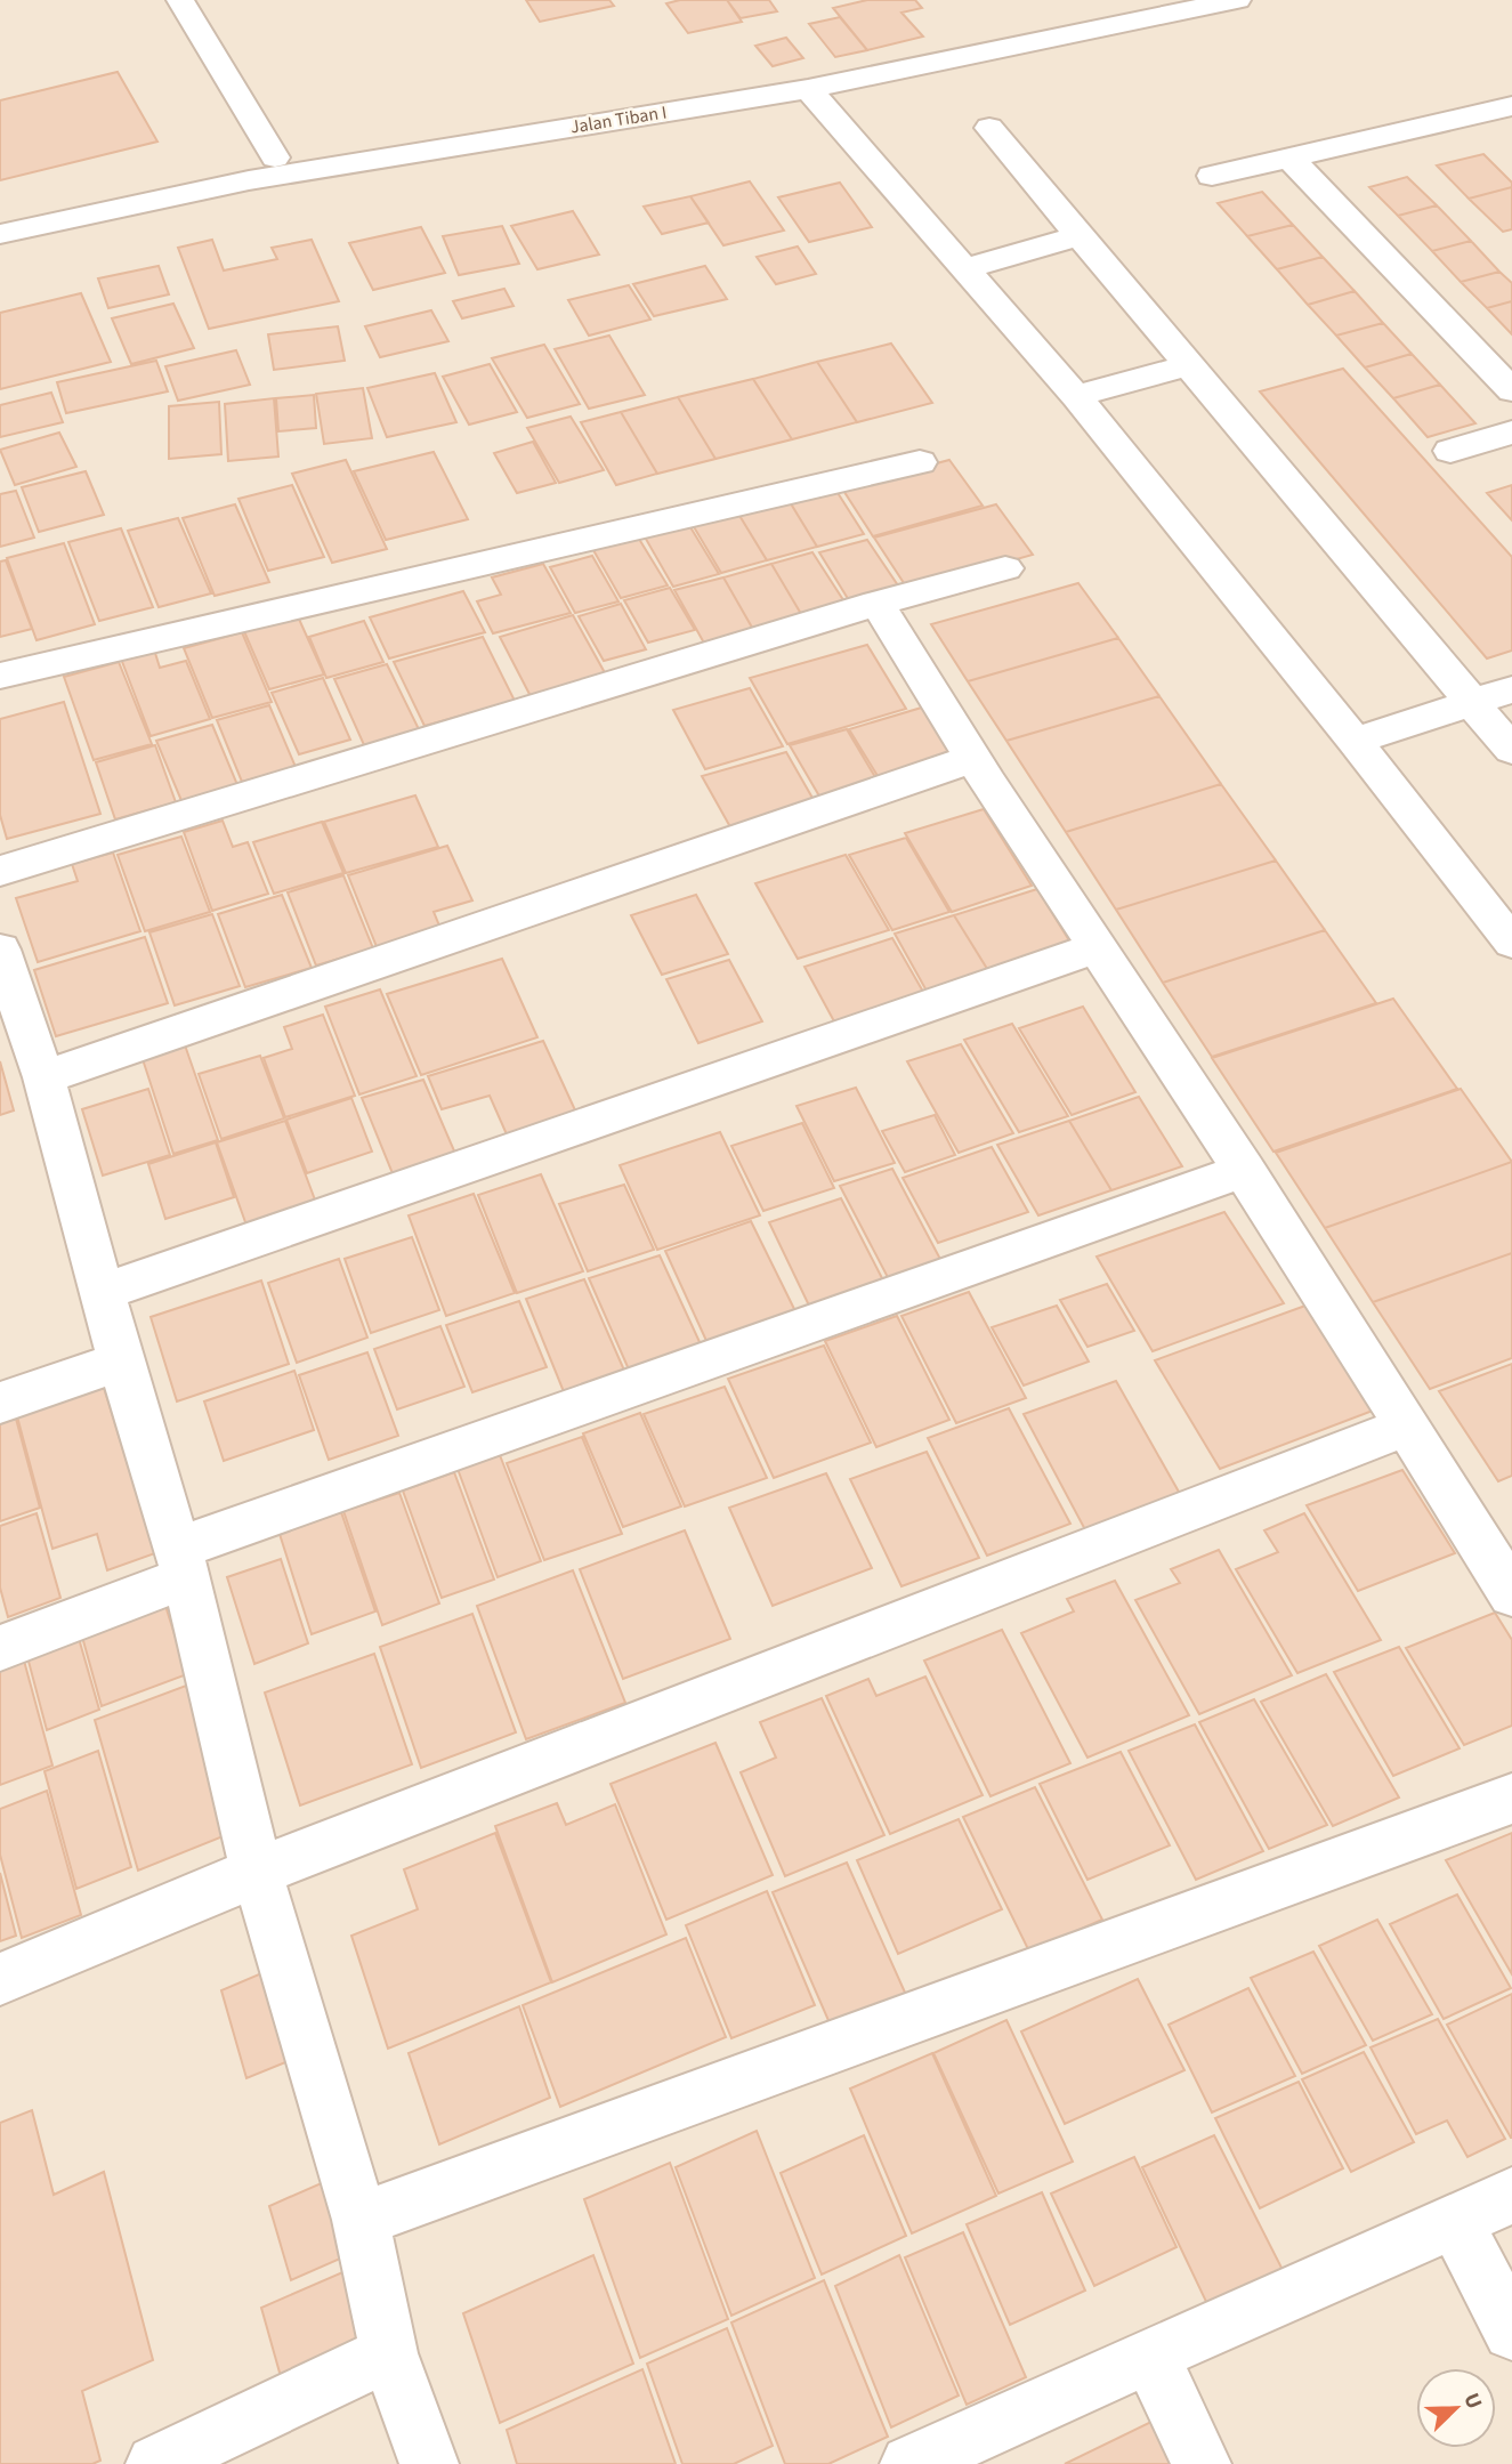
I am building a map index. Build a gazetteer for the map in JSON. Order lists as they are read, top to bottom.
{
  "streets": {
    "street": ["Jalan Tiban I"]
  },
  "north": "top right"
}
